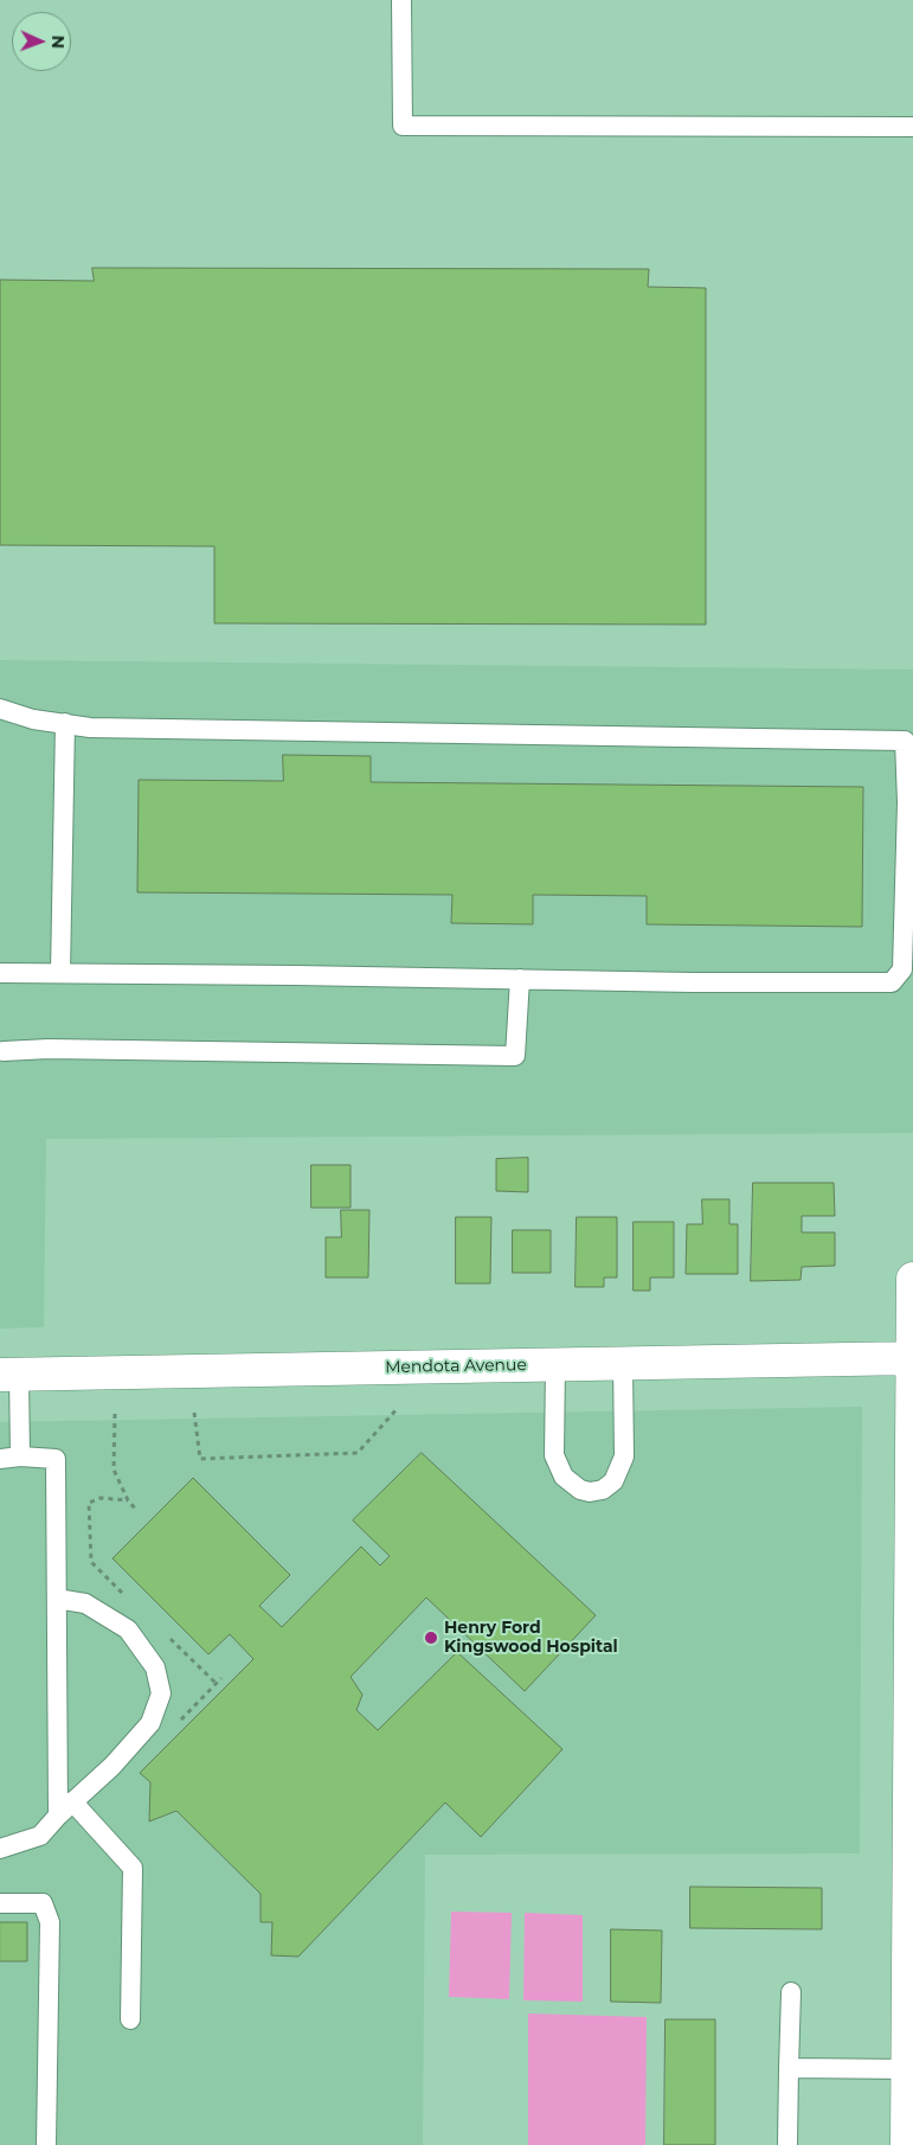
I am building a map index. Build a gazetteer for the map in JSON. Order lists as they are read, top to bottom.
{
  "streets": {
    "street": ["Mendota Avenue"]
  },
  "places": ["Henry Ford Kingswood Hospital"],
  "north": "right"
}
